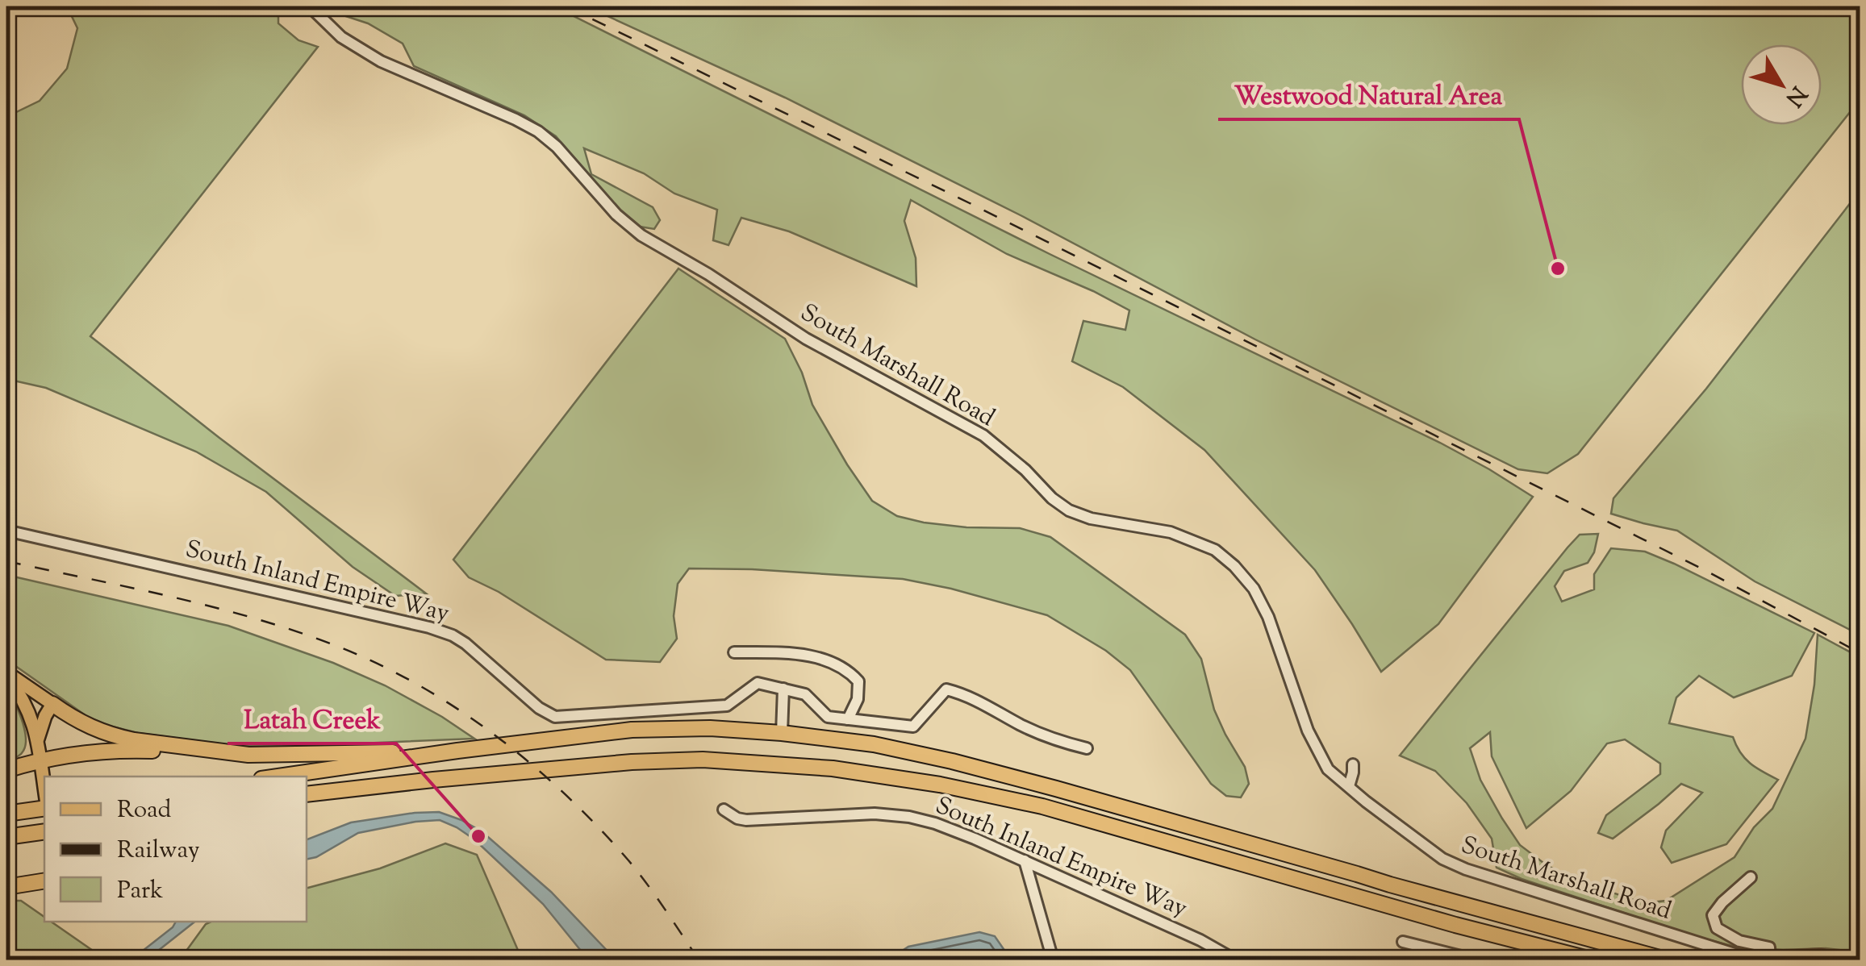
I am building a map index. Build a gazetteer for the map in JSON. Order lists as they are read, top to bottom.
{
  "streets": {
    "street": ["South Marshall Road", "South Inland Empire Way"]
  },
  "places": ["Westwood Natural Area", "Latah Creek"],
  "legend": ["Road", "Railway", "Park"],
  "north": "bottom right"
}
